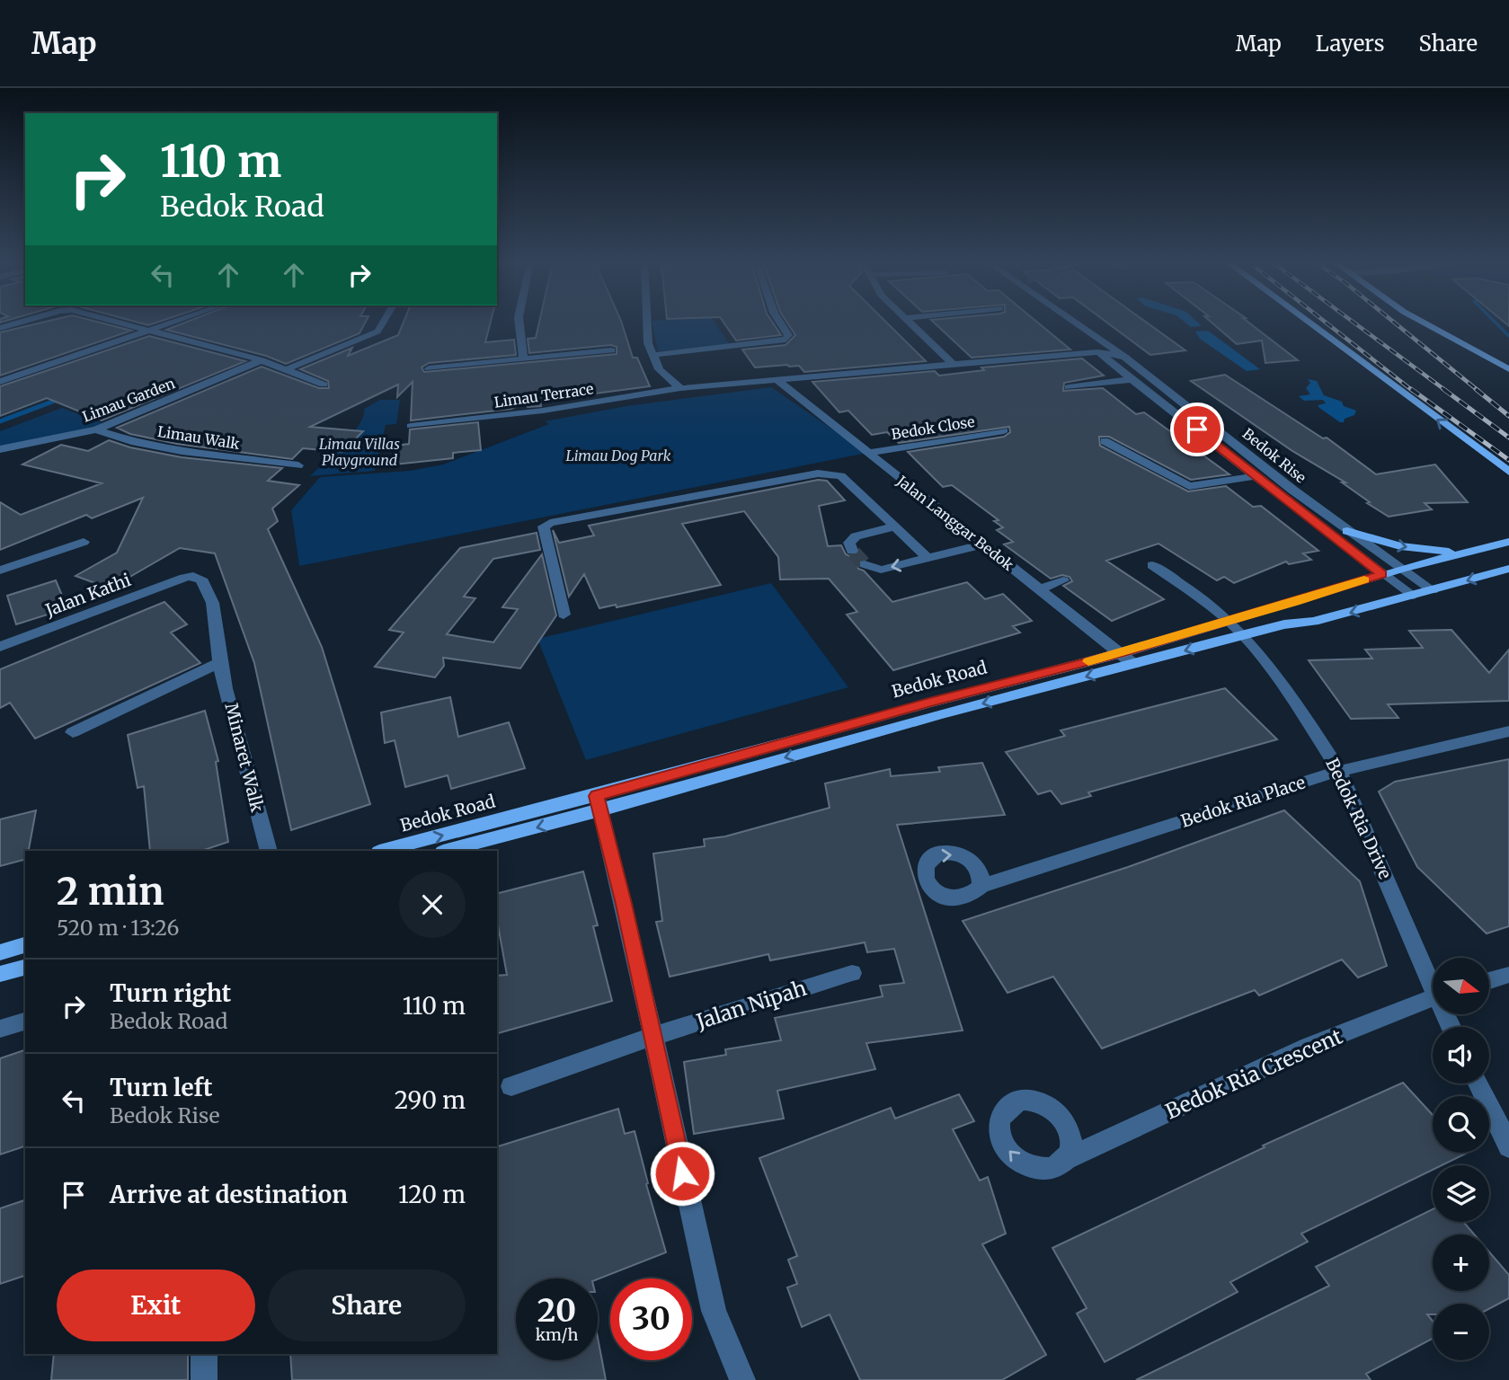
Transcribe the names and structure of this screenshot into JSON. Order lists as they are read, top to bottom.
{
  "streets": {
    "main road": ["Bedok Road"],
    "street": [
      "Limau Terrace",
      "Limau Garden",
      "Bedok Close",
      "Limau Walk",
      "Bedok Rise",
      "Jalan Langgar Bedok",
      "Jalan Kathi",
      "Minaret Walk",
      "Bedok Ria Place",
      "Bedok Ria Drive",
      "Jalan Nipah",
      "Bedok Ria Crescent"
    ]
  },
  "crossings": [
    ["Limau Garden", "Limau Walk"],
    ["Bedok Close", "Jalan Langgar Bedok"],
    ["Bedok Rise", "Bedok Road"],
    ["Jalan Langgar Bedok", "Bedok Road"],
    ["Jalan Kathi", "Minaret Walk"],
    ["Bedok Road", "Bedok Ria Drive"],
    ["Bedok Ria Place", "Bedok Ria Drive"]
  ],
  "parks": ["Limau Villas Playground", "Limau Dog Park"],
  "north": "right",
  "page": {
    "header": "Map",
    "nav": ["Map", "Layers", "Share"],
    "turn": ["110 m", "Bedok Road"],
    "heading": ["2 min", "520 m · 13:26"],
    "map_buttons": ["+", "−"],
    "list": [
      {
        "name": "Turn right",
        "note": "Bedok Road",
        "value": "110 m"
      },
      {
        "name": "Turn left",
        "note": "Bedok Rise",
        "value": "290 m"
      },
      {
        "name": "Arrive at destination",
        "value": "120 m"
      }
    ],
    "buttons": ["Exit", "Share"],
    "speed": "20 km/h",
    "limit": "30"
  }
}
